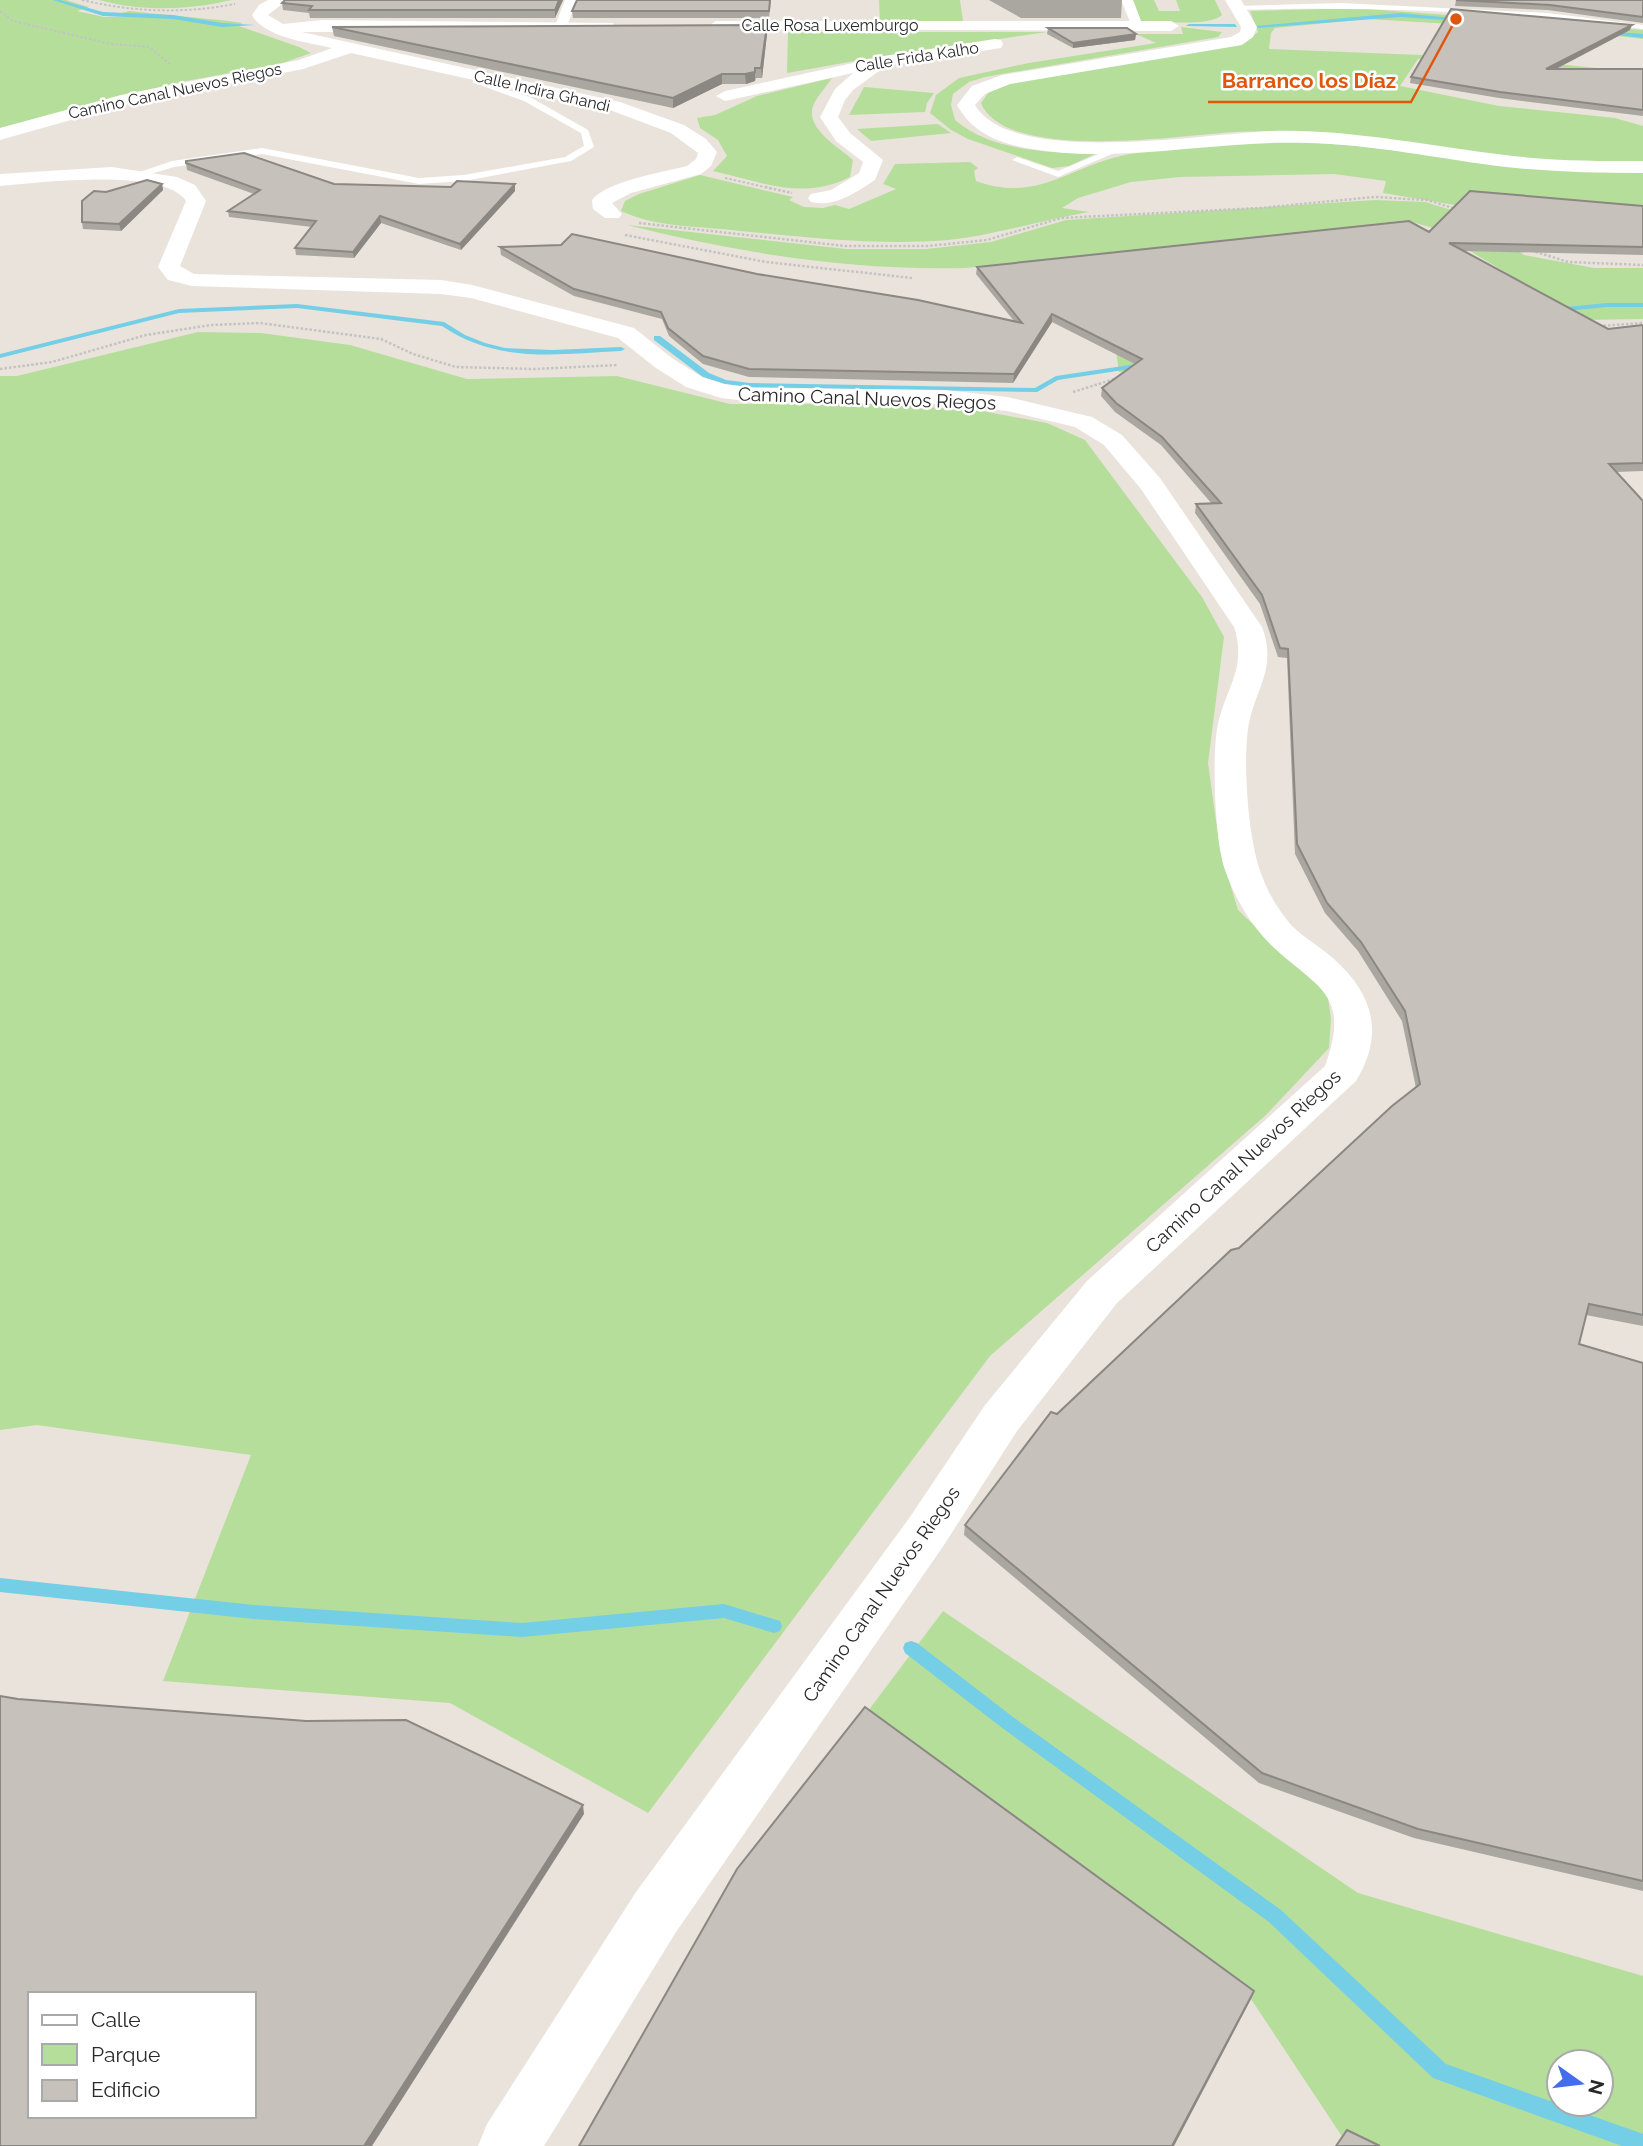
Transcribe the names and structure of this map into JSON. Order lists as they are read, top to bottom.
{
  "streets": {
    "street": [
      "Calle Rosa Luxemburgo",
      "Calle Frida Kalho",
      "Camino Canal Nuevos Riegos",
      "Calle Indira Ghandi"
    ]
  },
  "crossings": [
    ["Calle Rosa Luxemburgo", "Calle Frida Kalho"],
    ["Camino Canal Nuevos Riegos", "Calle Indira Ghandi"]
  ],
  "places": ["Barranco los Díaz"],
  "legend": ["Calle", "Parque", "Edificio"],
  "north": "right"
}
